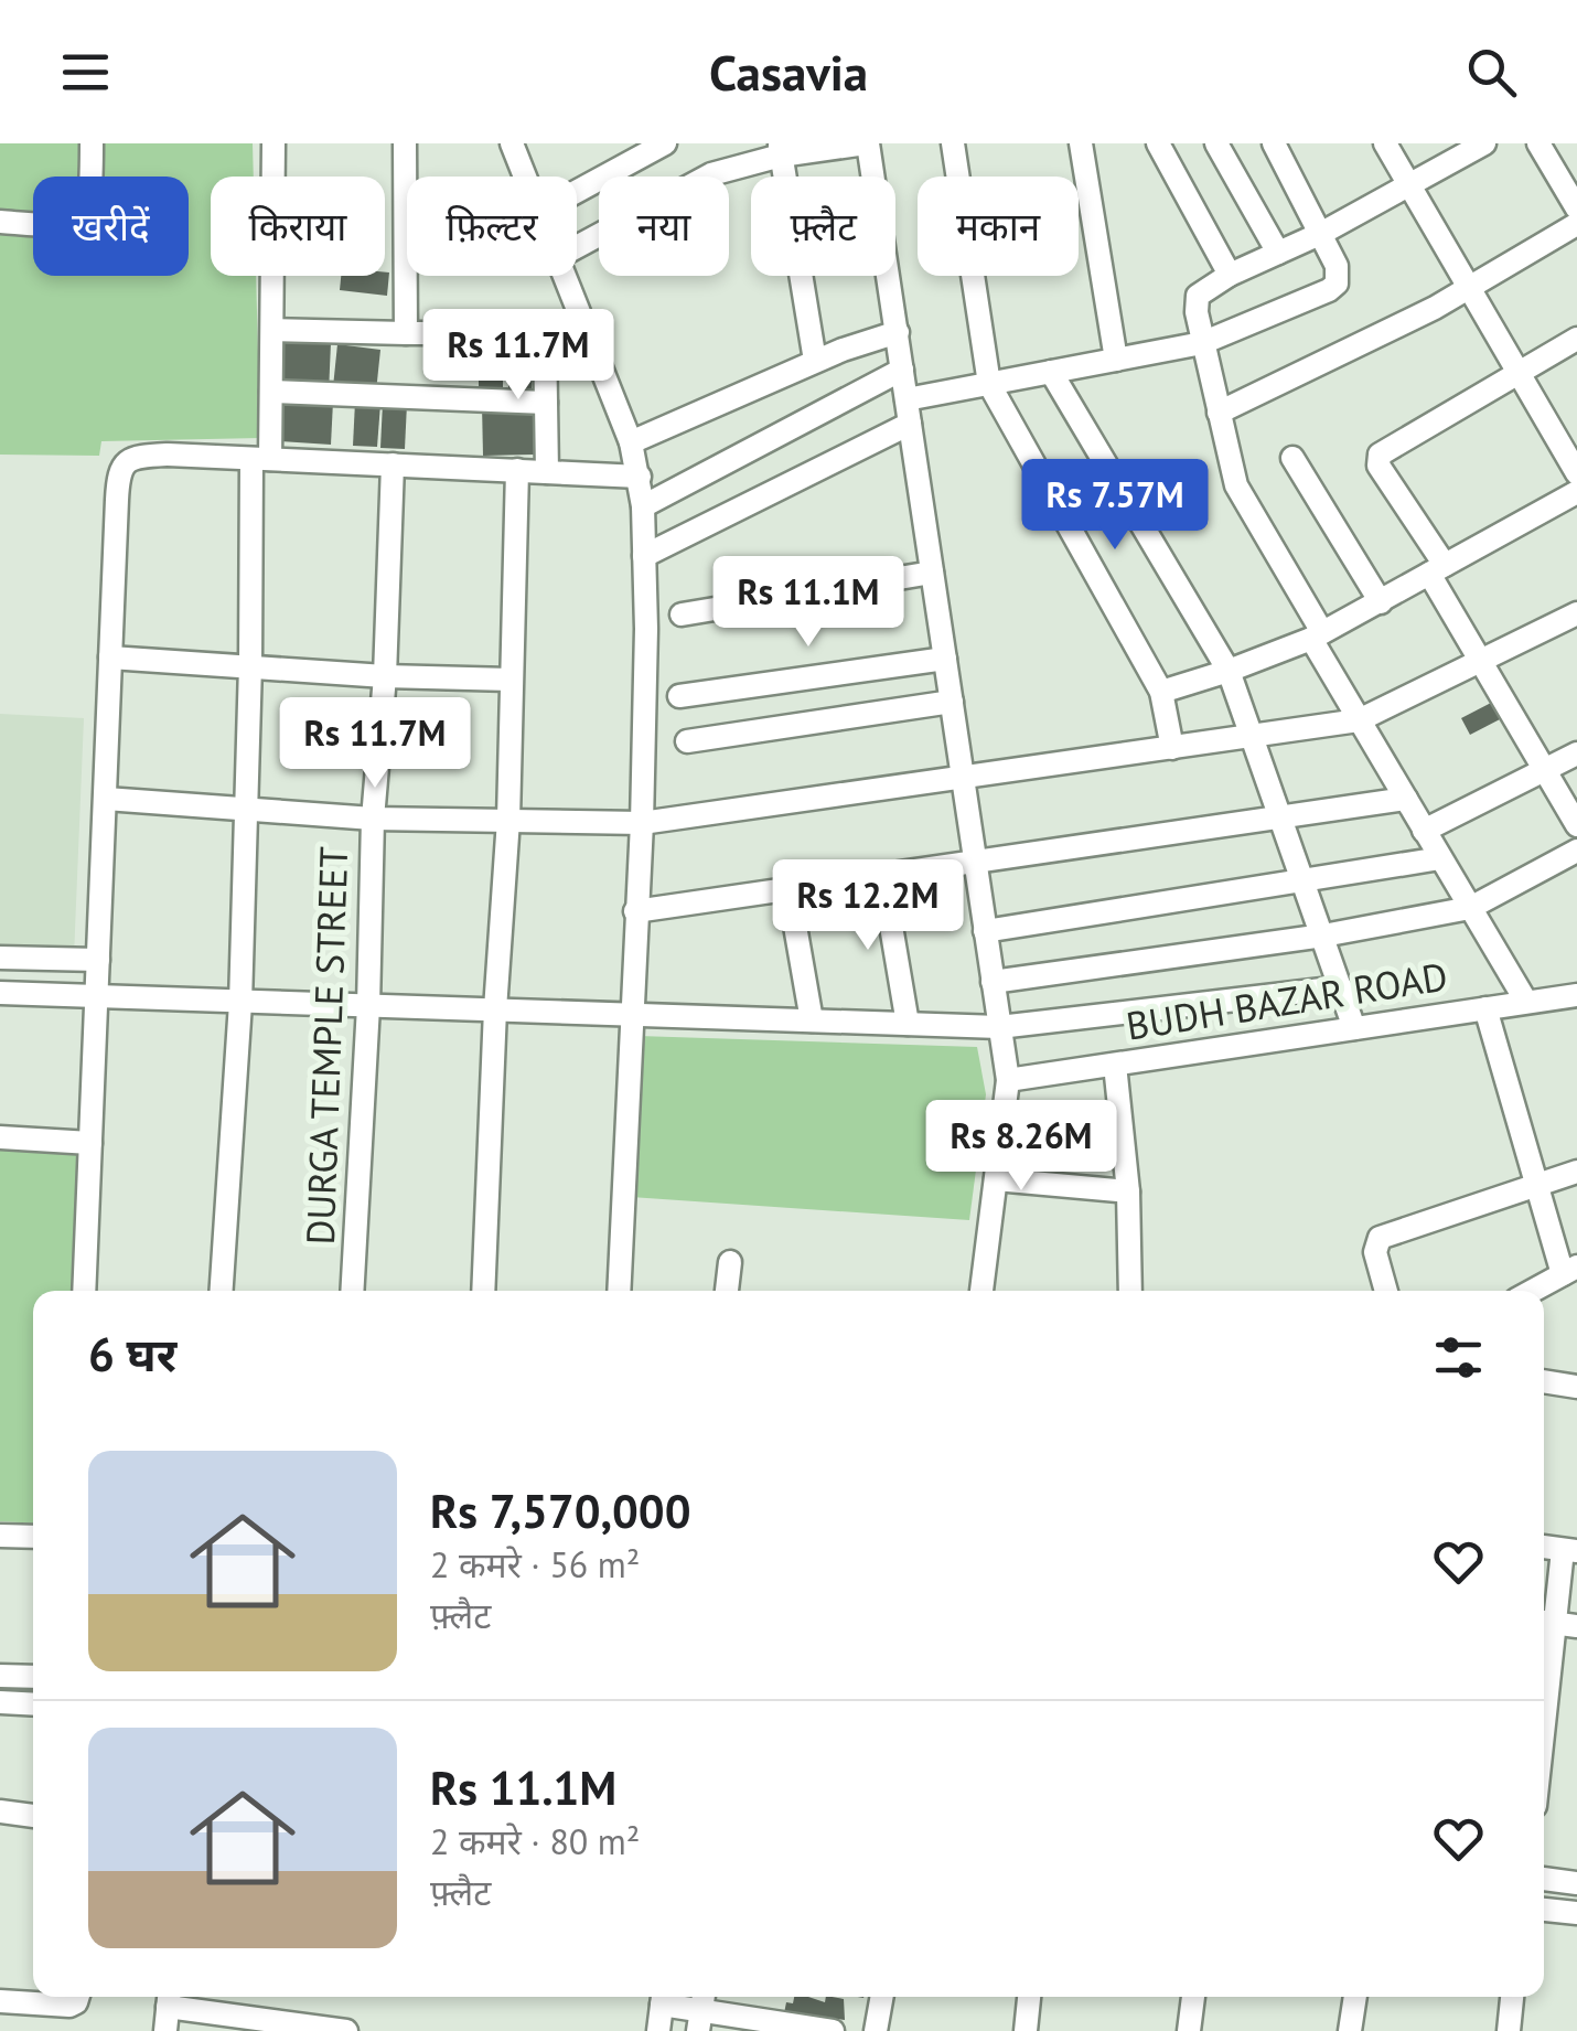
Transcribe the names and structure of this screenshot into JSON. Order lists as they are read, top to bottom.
{
  "streets": {
    "street": ["BUDH BAZAR ROAD", "DURGA TEMPLE STREET"]
  },
  "page": {
    "header": "Casavia",
    "chip": [
      "खरीदें",
      "किराया",
      "फ़िल्टर",
      "नया",
      "फ़्लैट",
      "मकान"
    ],
    "price": [
      "Rs 11.7M",
      "Rs 7.57M",
      "Rs 11.1M",
      "Rs 11.7M",
      "Rs 12.2M",
      "Rs 8.26M"
    ],
    "heading": "6 घर",
    "list": [
      {
        "name": "Rs 7,570,000",
        "note": "2 कमरे · 56 m² · फ़्लैट"
      },
      {
        "name": "Rs 11.1M",
        "note": "2 कमरे · 80 m² · फ़्लैट"
      }
    ]
  }
}
